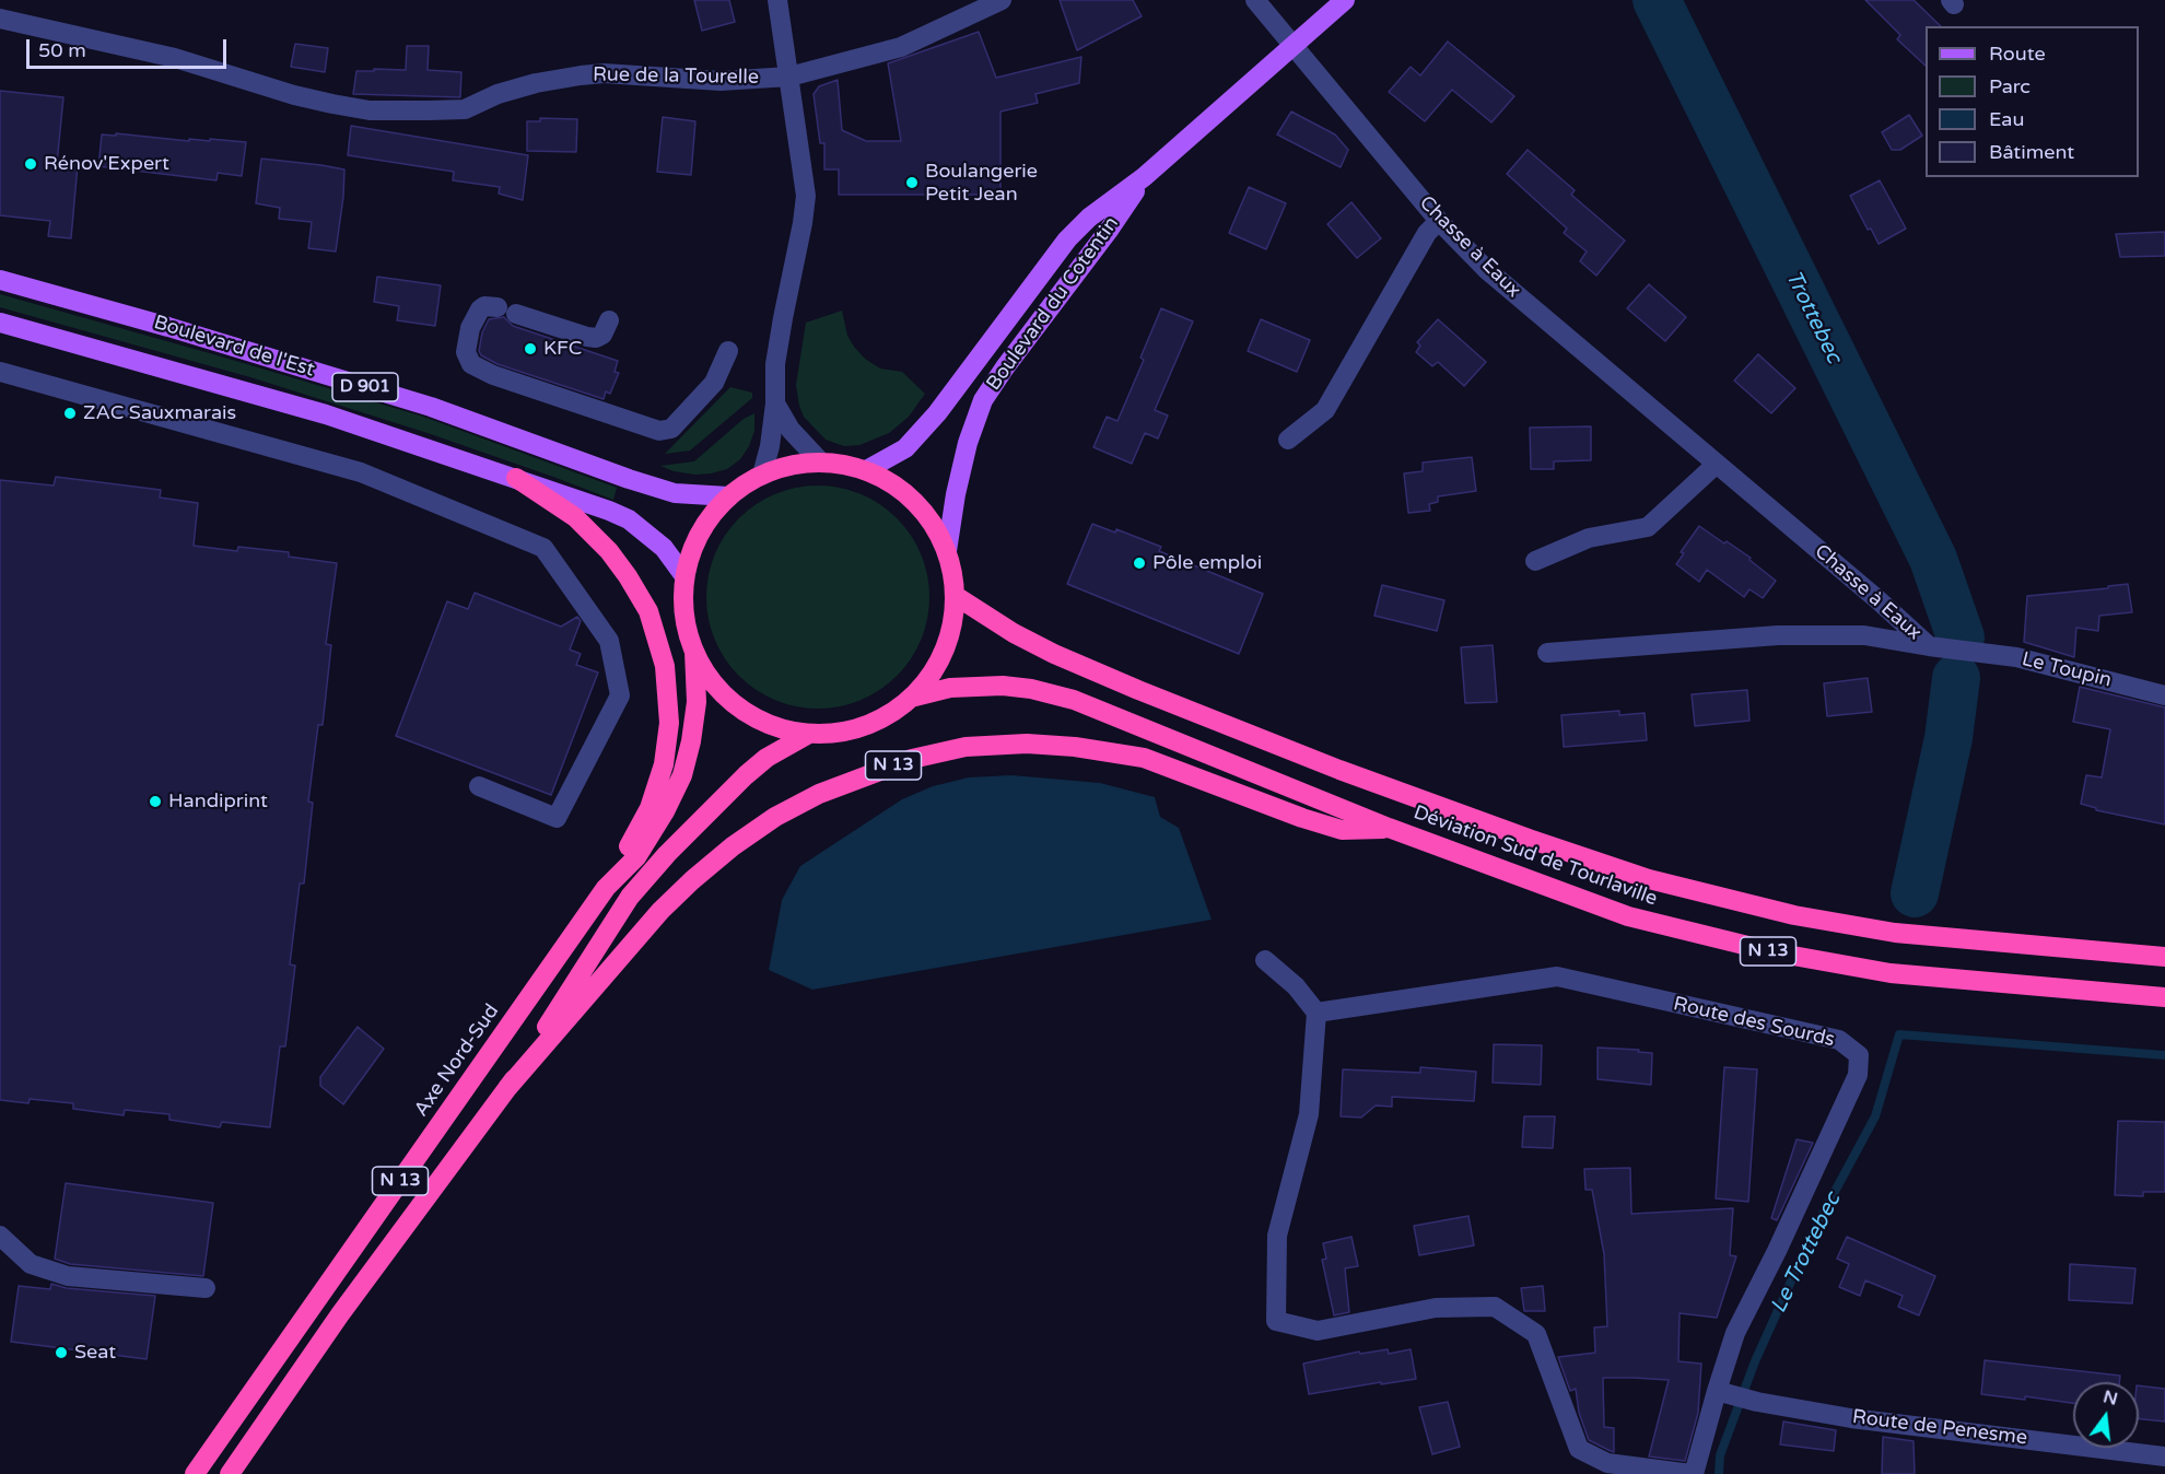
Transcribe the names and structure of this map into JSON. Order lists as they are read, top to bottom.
{
  "streets": {
    "highway": ["N 13", "Déviation Sud de Tourlaville", "Axe Nord-Sud"],
    "main road": ["Boulevard du Cotentin", "Boulevard de l'Est", "D 901"],
    "street": [
      "Rue de la Tourelle",
      "Chasse à Eaux",
      "Le Toupin",
      "Route des Sourds",
      "Route de Penesme"
    ]
  },
  "crossings": [
    ["Chasse à Eaux", "Boulevard du Cotentin"],
    ["Chasse à Eaux", "Le Toupin"],
    ["N 13", "Déviation Sud de Tourlaville"],
    ["Route des Sourds", "Route de Penesme"]
  ],
  "water": ["Trottebec", "Le Trottebec"],
  "places": [
    "Rénov'Expert",
    "Boulangerie Petit Jean",
    "KFC",
    "ZAC Sauxmarais",
    "Pôle emploi",
    "Handiprint",
    "Seat"
  ],
  "legend": [
    "Route",
    "Parc",
    "Eau",
    "Bâtiment"
  ],
  "scale_bar": "50 m",
  "north": "top"
}
